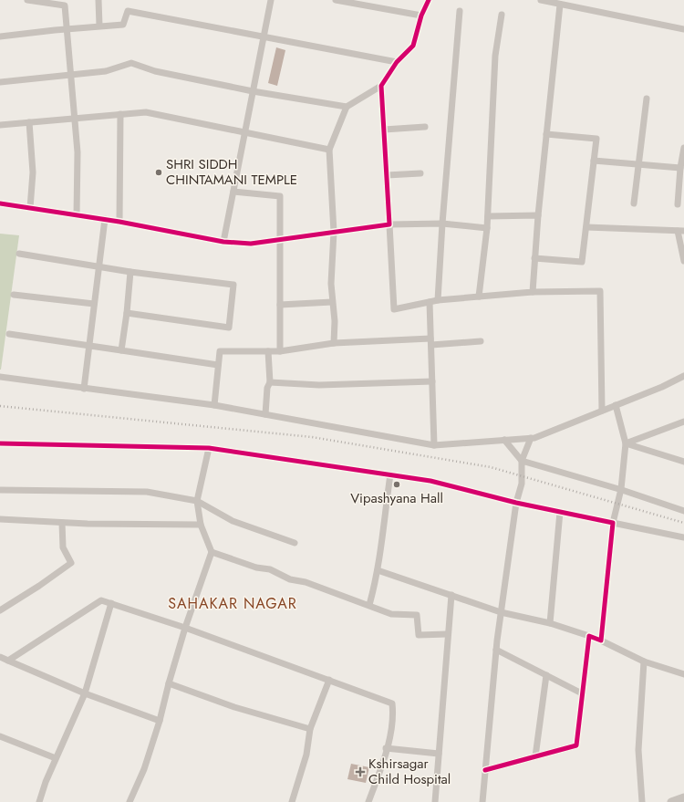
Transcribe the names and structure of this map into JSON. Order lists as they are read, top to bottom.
{
  "districts": ["SAHAKAR NAGAR"],
  "places": {
    "other": ["SHRI SIDDH CHINTAMANI TEMPLE", "Vipashyana Hall"],
    "health": ["Kshirsagar Child Hospital"]
  }
}
